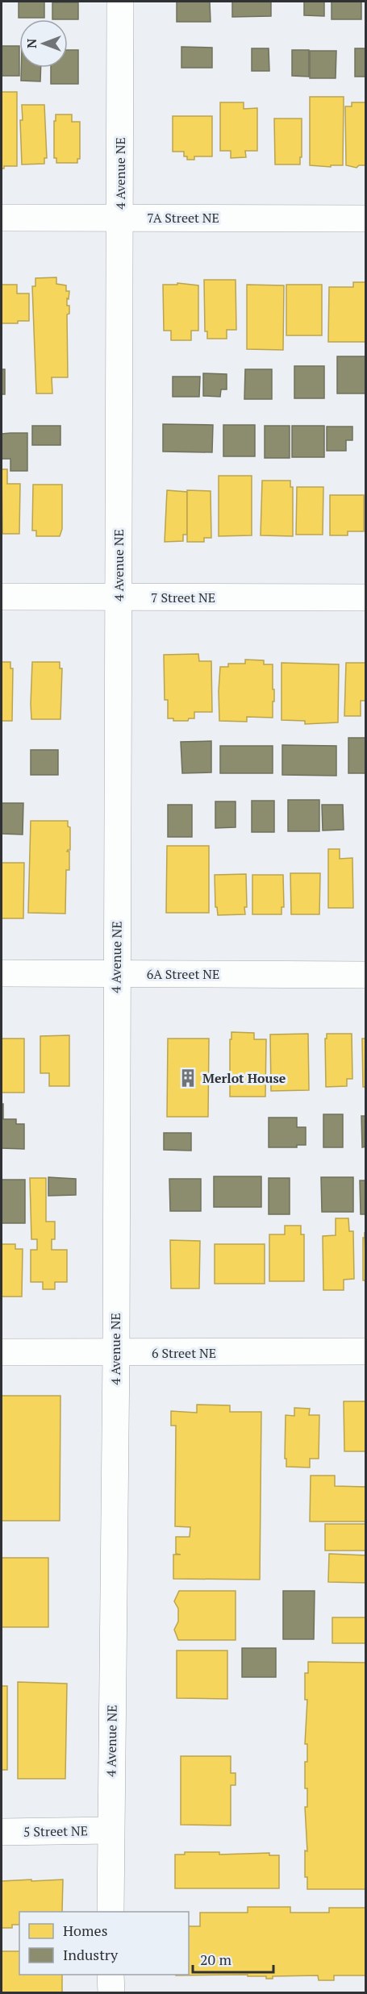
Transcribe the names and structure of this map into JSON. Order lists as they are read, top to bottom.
{
  "streets": {
    "street": [
      "4 Avenue NE",
      "7A Street NE",
      "7 Street NE",
      "6A Street NE",
      "6 Street NE",
      "5 Street NE"
    ]
  },
  "crossings": [
    ["4 Avenue NE", "7A Street NE"],
    ["4 Avenue NE", "7 Street NE"],
    ["4 Avenue NE", "6A Street NE"],
    ["4 Avenue NE", "6 Street NE"],
    ["4 Avenue NE", "5 Street NE"]
  ],
  "places": {
    "building": ["Merlot House"]
  },
  "legend": ["Homes", "Industry"],
  "scale_bar": "20 m",
  "north": "left"
}
